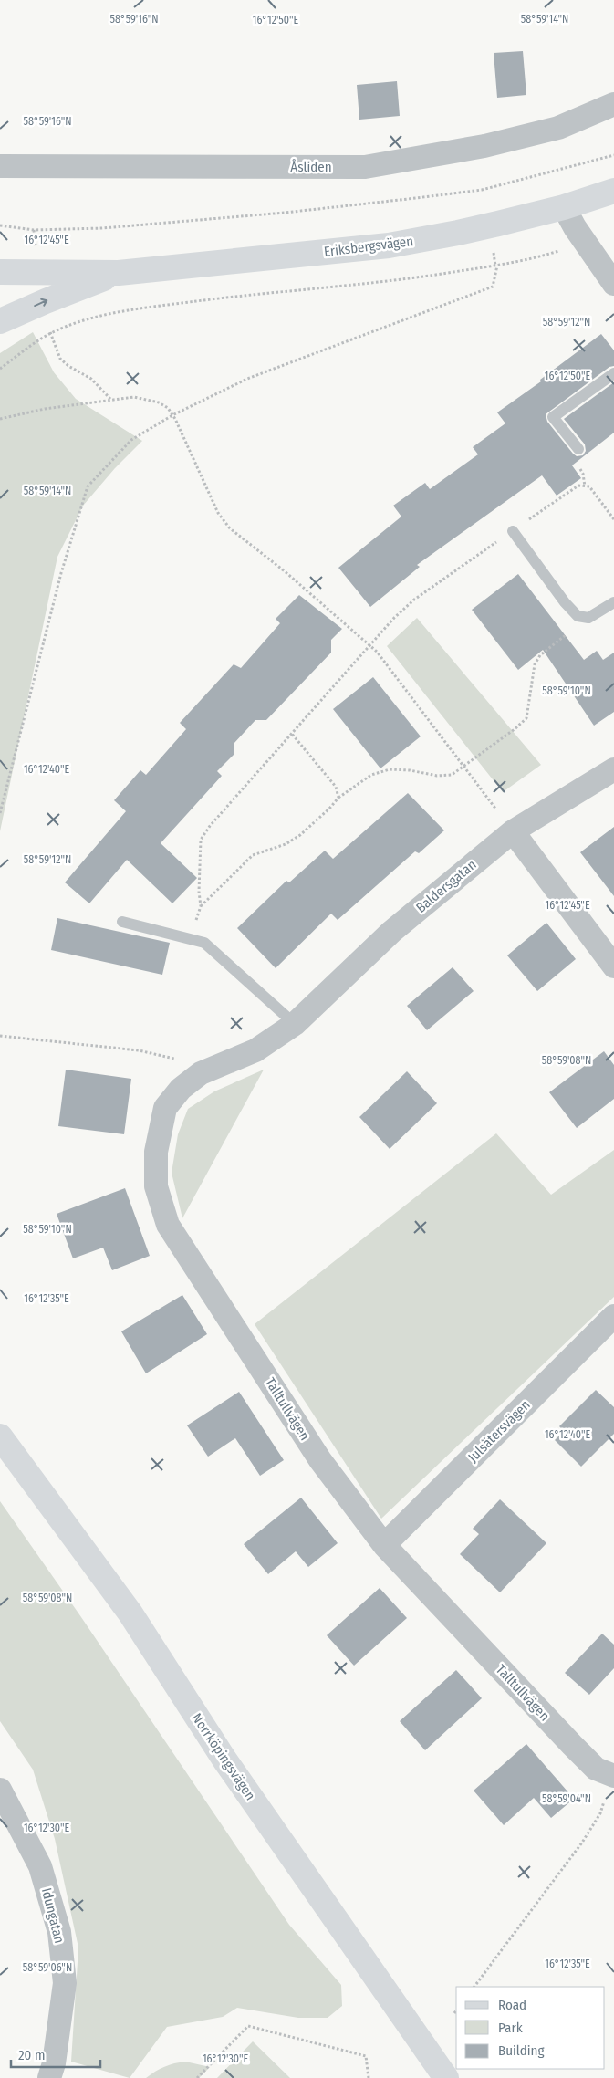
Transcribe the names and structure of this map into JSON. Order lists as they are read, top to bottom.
{
  "streets": {
    "main road": ["Eriksbergsvägen", "Norrköpingsvägen"],
    "street": [
      "Åsliden",
      "Baldersgatan",
      "Talltullvägen",
      "Julsätersvägen",
      "Idungatan"
    ]
  },
  "crossings": [
    ["Baldersgatan", "Talltullvägen"],
    ["Talltullvägen", "Julsätersvägen"]
  ],
  "legend": ["Road", "Park", "Building"],
  "scale_bar": "20 m",
  "coordinates": [
    "58°59'14\"N",
    "58°59'16\"N",
    "16°12'50\"E",
    "16°12'45\"E",
    "58°59'12\"N",
    "58°59'10\"N",
    "16°12'40\"E",
    "58°59'08\"N",
    "16°12'35\"E",
    "58°59'04\"N",
    "16°12'30\"E",
    "58°59'06\"N"
  ]
}
